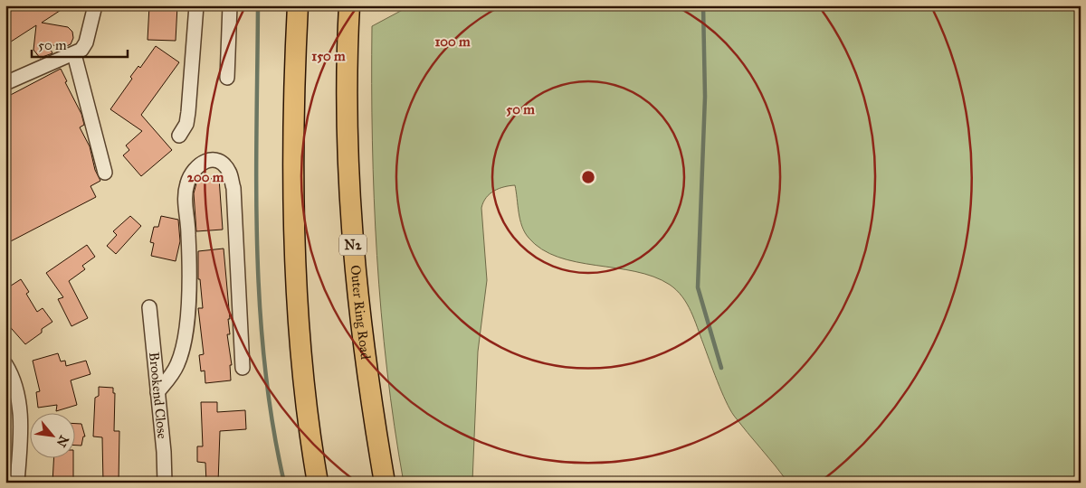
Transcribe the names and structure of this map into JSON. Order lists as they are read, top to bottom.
{
  "streets": {
    "highway": ["N2", "Outer Ring Road"],
    "street": ["Brookend Close"]
  },
  "scale_bar": "50 m",
  "north": "bottom right",
  "rings": [
    "100 m",
    "150 m",
    "50 m",
    "200 m"
  ]
}
